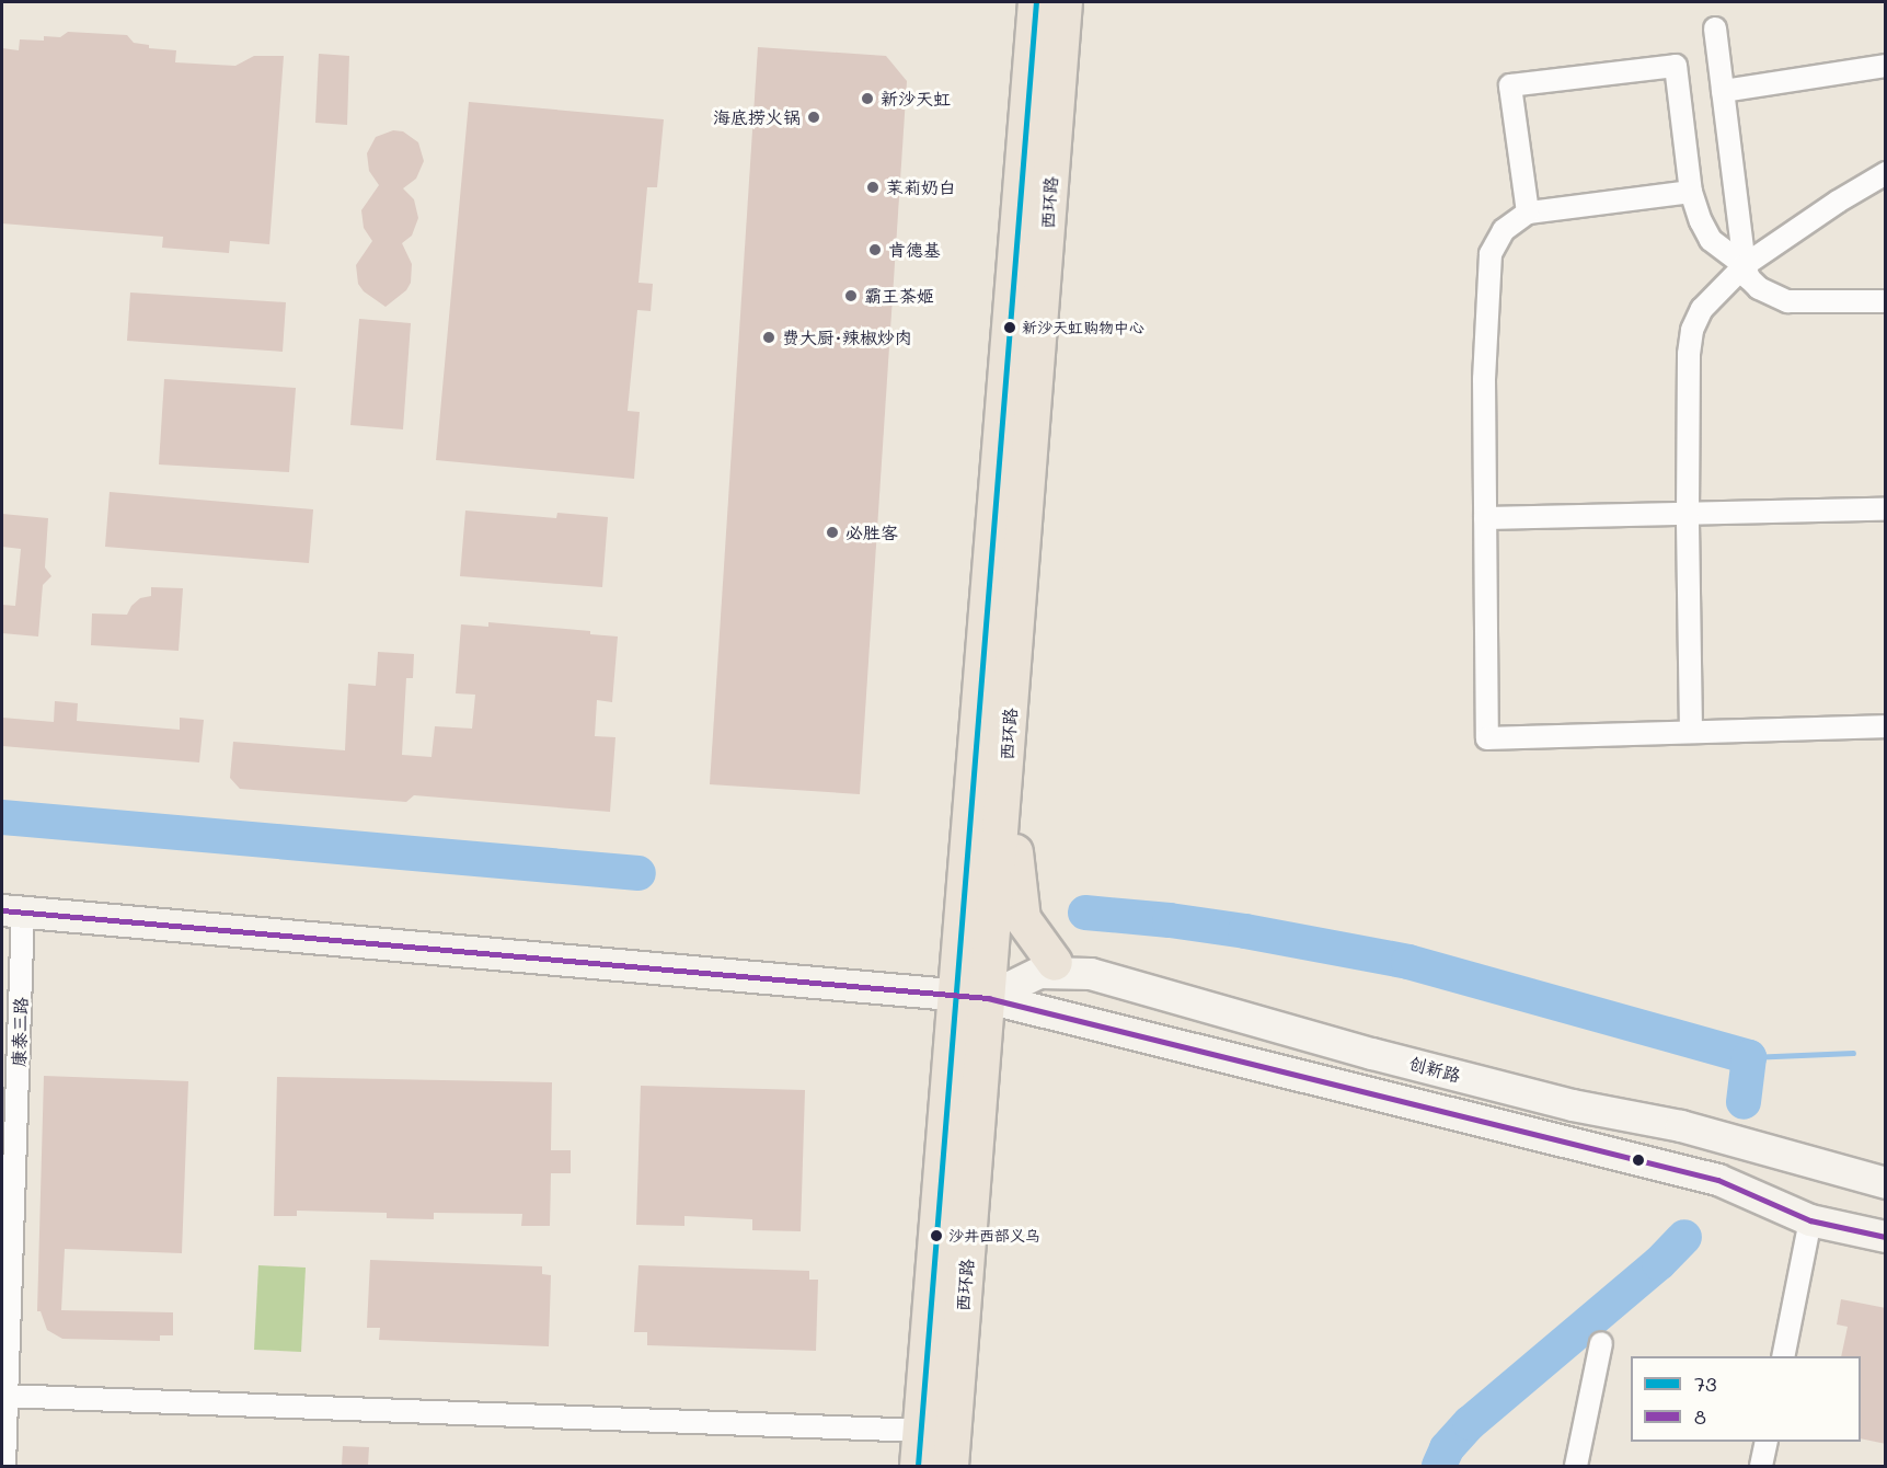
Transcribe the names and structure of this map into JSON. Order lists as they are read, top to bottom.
{
  "streets": {
    "main road": ["西环路"],
    "street": ["康泰三路", "创新路"]
  },
  "crossings": [
    ["西环路", "创新路"]
  ],
  "places": [
    "新沙天虹",
    "海底捞火锅",
    "茉莉奶白",
    "肯德基",
    "霸王茶姬",
    "新沙天虹购物中心",
    "费大厨·辣椒炒肉",
    "必胜客",
    "沙井西部义乌"
  ],
  "lines": ["transit line 73", "transit line 8"],
  "legend": ["73", "8"]
}
